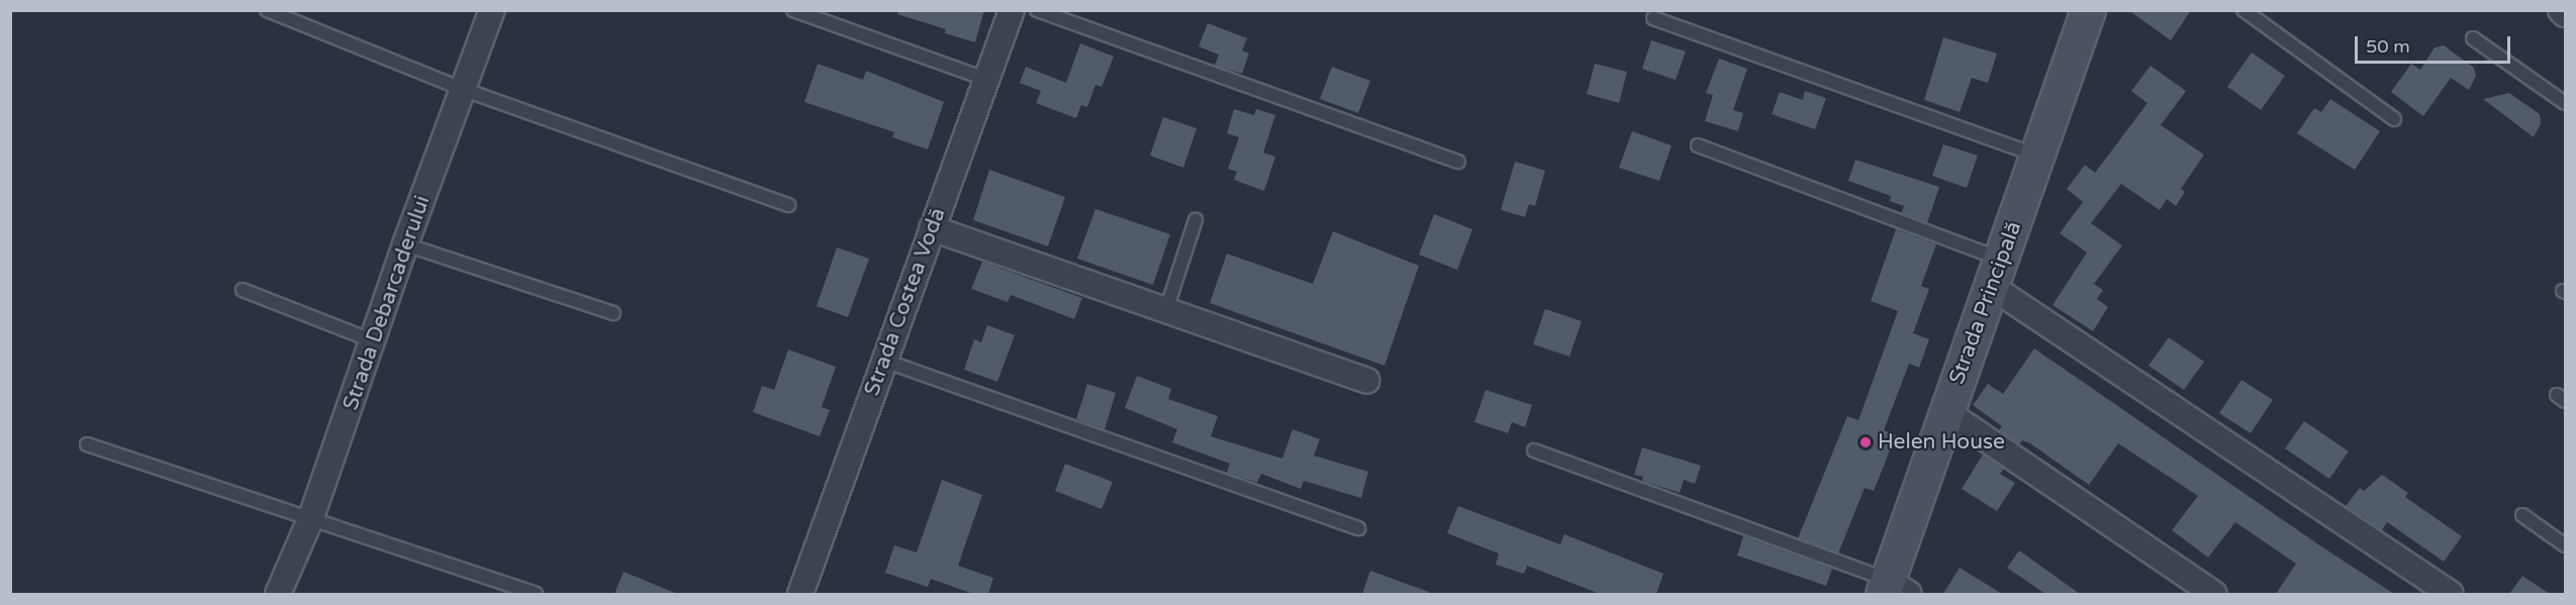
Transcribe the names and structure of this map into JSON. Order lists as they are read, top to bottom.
{
  "streets": {
    "street": ["Strada Costea Vodă", "Strada Debarcaderului", "Strada Principală"]
  },
  "places": ["Helen House"],
  "scale_bar": "50 m"
}
